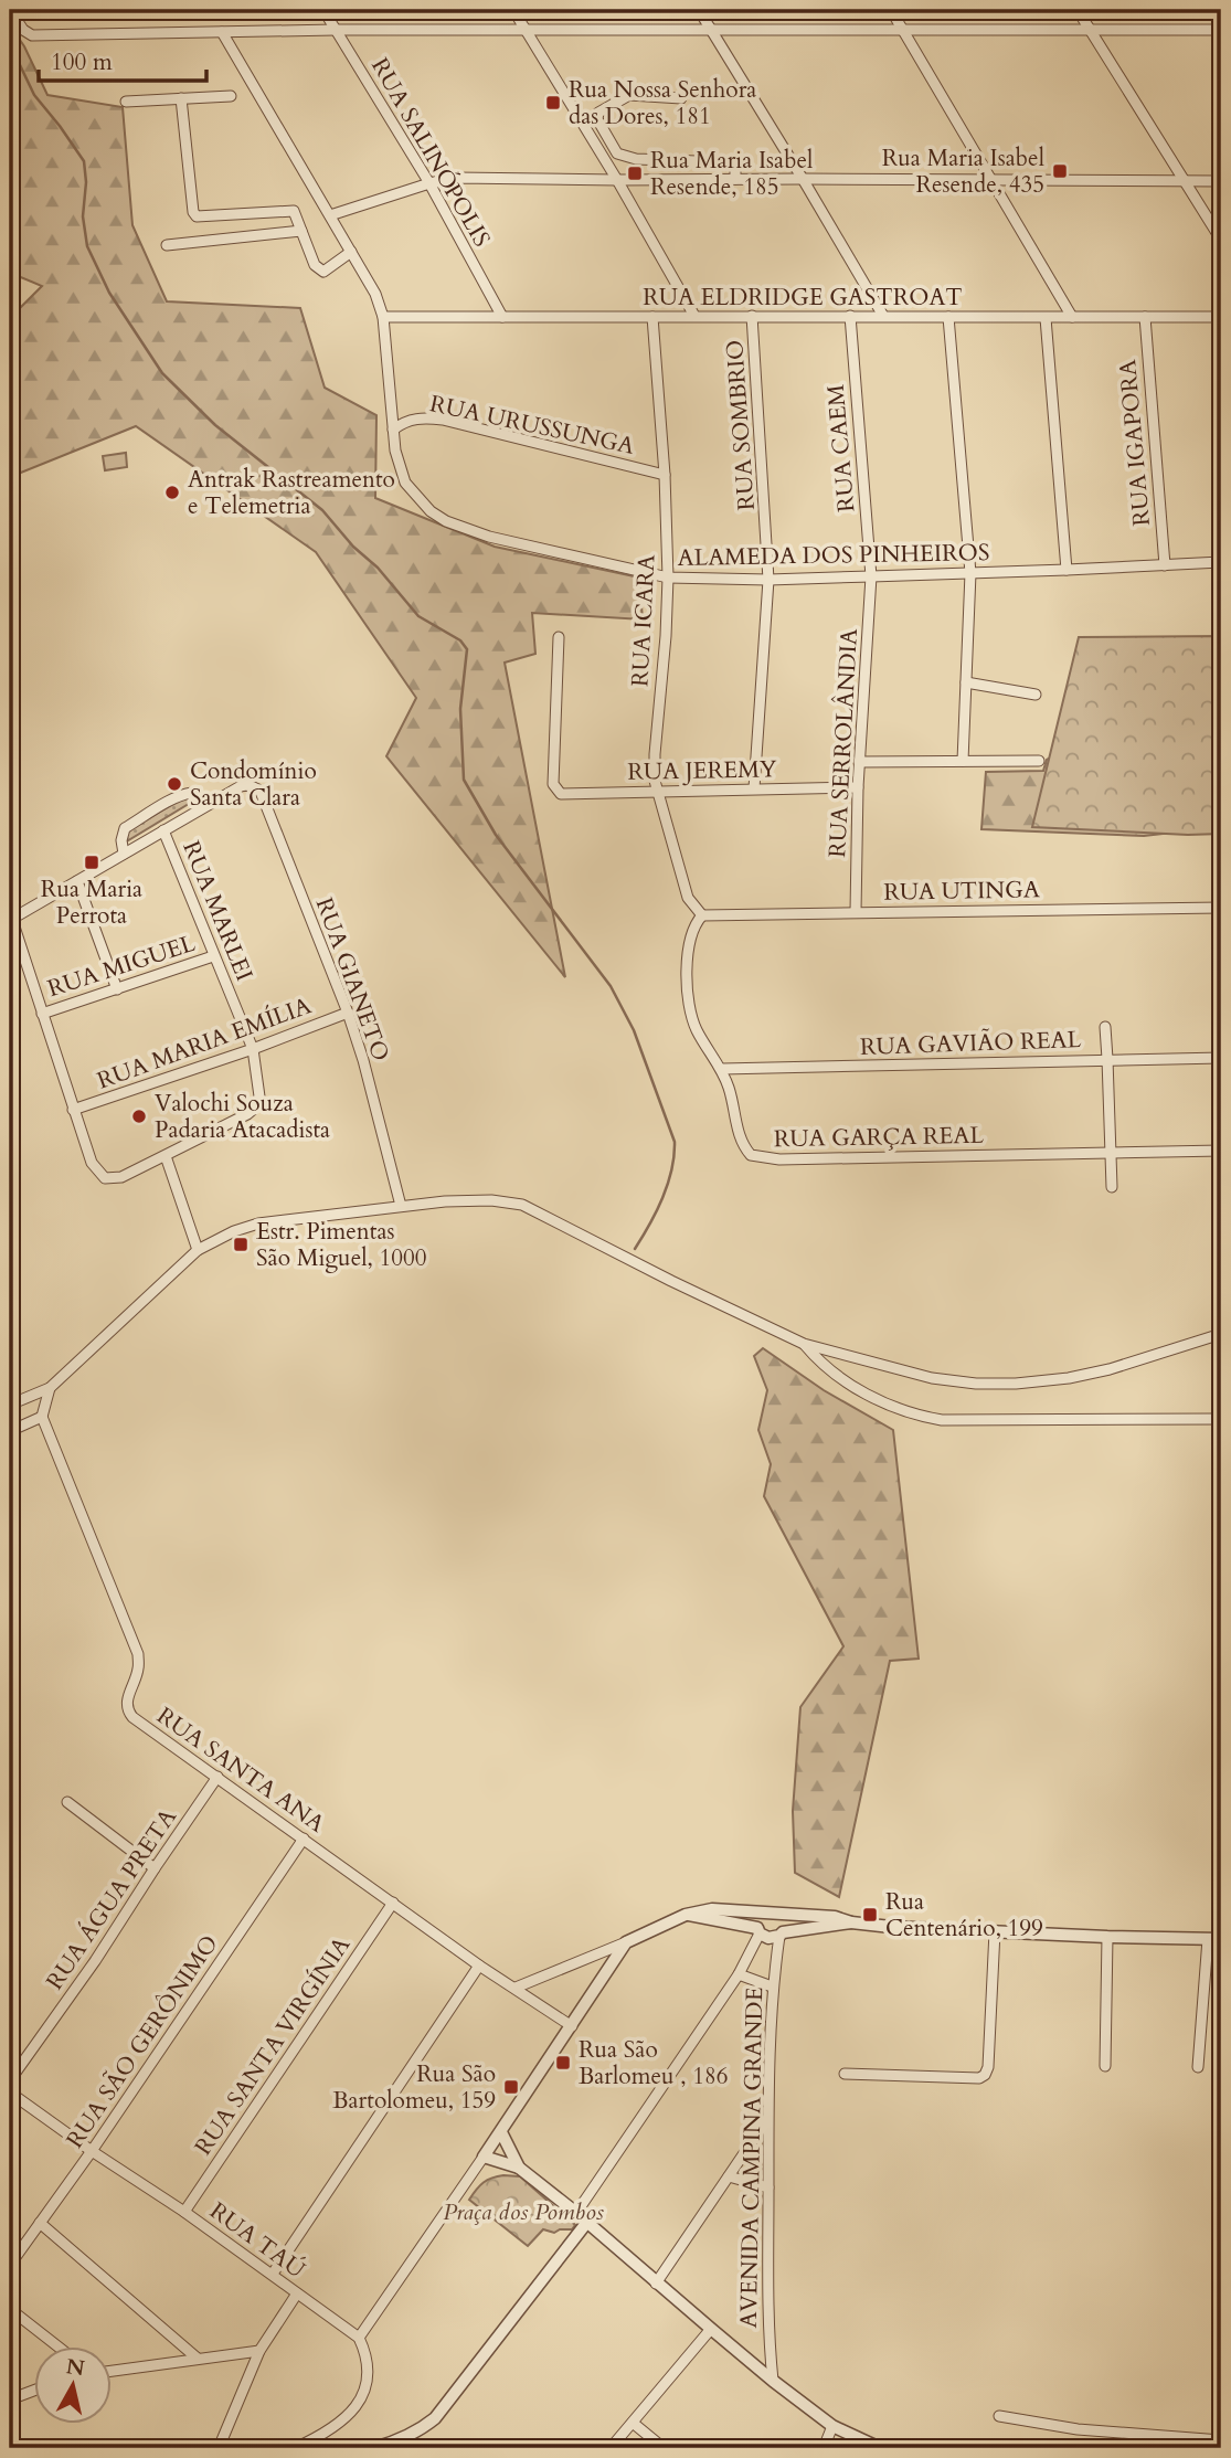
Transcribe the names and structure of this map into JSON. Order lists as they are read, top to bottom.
{
  "streets": {
    "street": [
      "RUA SALINÓPOLIS",
      "RUA ELDRIDGE GASTROAT",
      "RUA URUSSUNGA",
      "RUA SOMBRIO",
      "RUA IGAPORA",
      "RUA CAEM",
      "ALAMEDA DOS PINHEIROS",
      "RUA ICARA",
      "RUA SERROLÂNDIA",
      "RUA JEREMY",
      "RUA UTINGA",
      "RUA MARLEI",
      "RUA MIGUEL",
      "RUA GIANETO",
      "RUA MARIA EMÍLIA",
      "RUA GAVIÃO REAL",
      "RUA GARÇA REAL",
      "RUA SANTA ANA",
      "RUA ÁGUA PRETA",
      "RUA SÃO GERÔNIMO",
      "RUA SANTA VIRGÍNIA",
      "AVENIDA CAMPINA GRANDE",
      "RUA TAÚ"
    ]
  },
  "crossings": [
    ["RUA SALINÓPOLIS", "RUA ELDRIDGE GASTROAT"],
    ["RUA ELDRIDGE GASTROAT", "RUA SOMBRIO"],
    ["RUA ELDRIDGE GASTROAT", "RUA IGAPORA"],
    ["RUA ELDRIDGE GASTROAT", "RUA CAEM"],
    ["RUA ELDRIDGE GASTROAT", "ALAMEDA DOS PINHEIROS"],
    ["RUA ELDRIDGE GASTROAT", "RUA ICARA"],
    ["RUA URUSSUNGA", "ALAMEDA DOS PINHEIROS"],
    ["RUA URUSSUNGA", "RUA ICARA"],
    ["RUA SOMBRIO", "ALAMEDA DOS PINHEIROS"],
    ["RUA SOMBRIO", "RUA JEREMY"],
    ["RUA IGAPORA", "ALAMEDA DOS PINHEIROS"],
    ["RUA CAEM", "ALAMEDA DOS PINHEIROS"],
    ["RUA CAEM", "RUA SERROLÂNDIA"],
    ["ALAMEDA DOS PINHEIROS", "RUA ICARA"],
    ["ALAMEDA DOS PINHEIROS", "RUA SERROLÂNDIA"],
    ["RUA ICARA", "RUA JEREMY"],
    ["RUA ICARA", "RUA UTINGA"],
    ["RUA ICARA", "RUA GARÇA REAL"],
    ["RUA SERROLÂNDIA", "RUA JEREMY"],
    ["RUA SERROLÂNDIA", "RUA UTINGA"],
    ["RUA UTINGA", "RUA GARÇA REAL"],
    ["RUA MARLEI", "RUA MIGUEL"],
    ["RUA MARLEI", "RUA MARIA EMÍLIA"],
    ["RUA GIANETO", "RUA MARIA EMÍLIA"],
    ["RUA GAVIÃO REAL", "RUA GARÇA REAL"],
    ["RUA SANTA ANA", "RUA ÁGUA PRETA"],
    ["RUA SANTA ANA", "RUA SÃO GERÔNIMO"],
    ["RUA SANTA ANA", "RUA SANTA VIRGÍNIA"],
    ["RUA SÃO GERÔNIMO", "RUA TAÚ"],
    ["RUA SANTA VIRGÍNIA", "RUA TAÚ"]
  ],
  "parks": ["Praça dos Pombos"],
  "places": {
    "transit": [
      "Rua Nossa Senhora das Dores, 181",
      "Rua Maria Isabel Resende, 435",
      "Rua Maria Isabel Resende, 185",
      "Rua Maria Perrota",
      "Estr. Pimentas São Miguel, 1000",
      "Rua Centenário, 199",
      "Rua São Barlomeu , 186",
      "Rua São Bartolomeu, 159"
    ],
    "other": ["Antrak Rastreamento e Telemetria", "Condomínio Santa Clara", "Valochi Souza Padaria Atacadista"]
  },
  "scale_bar": "100 m",
  "north": "top"
}
